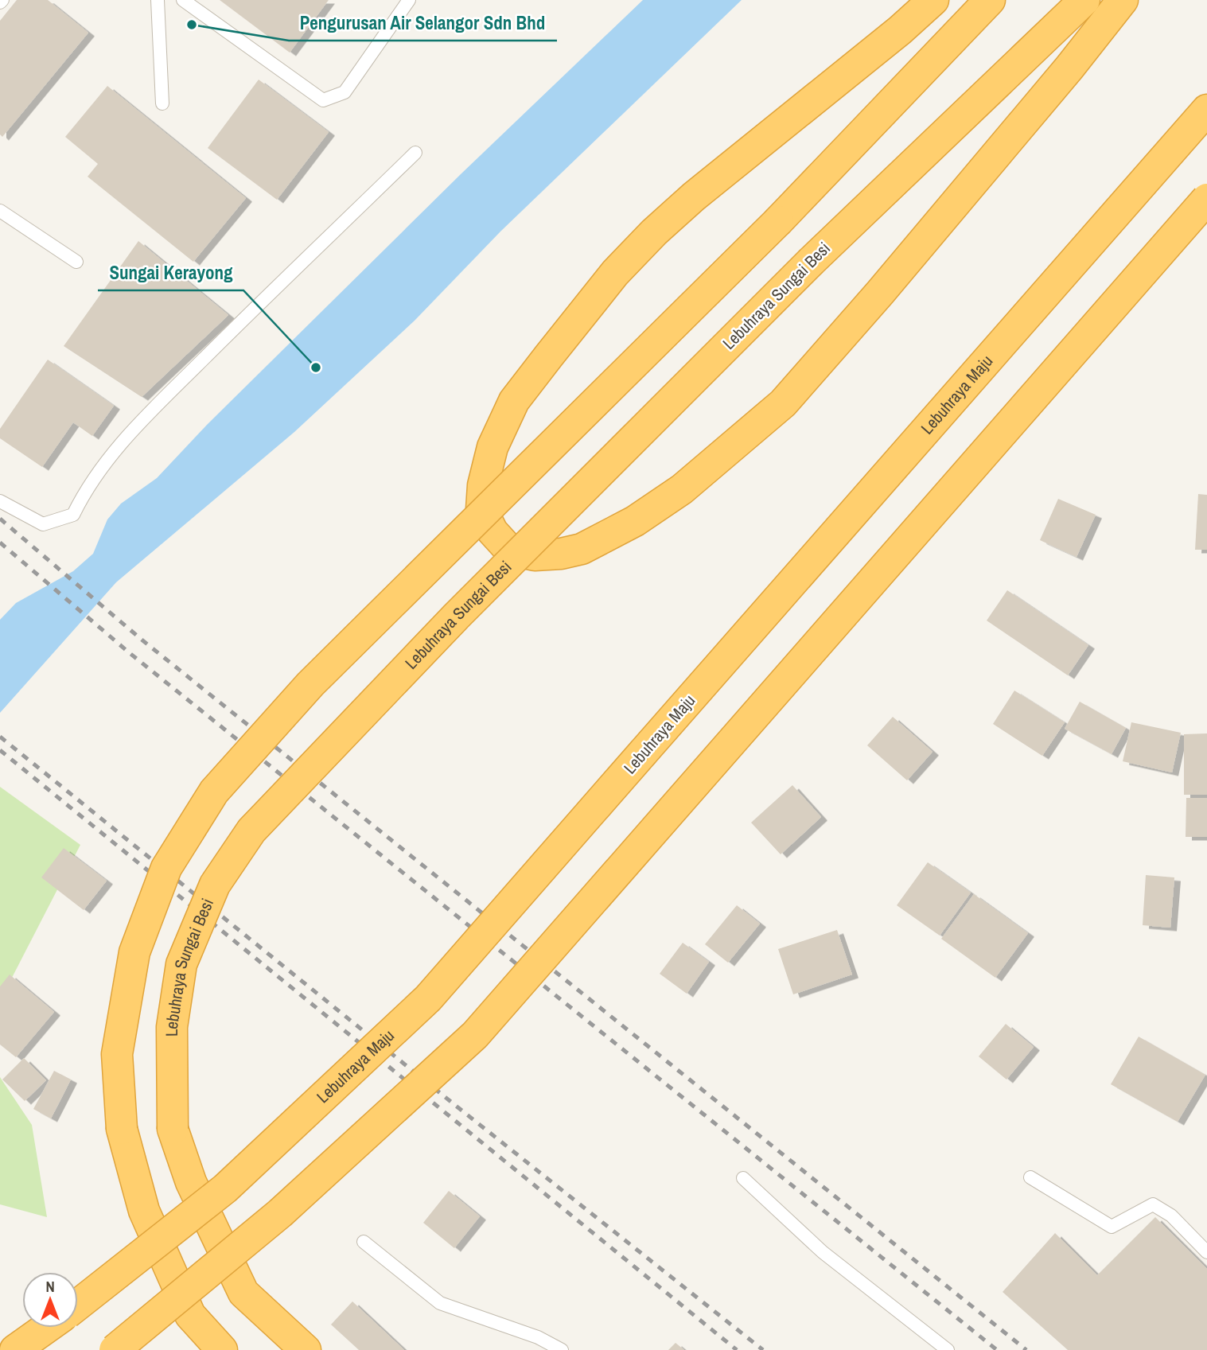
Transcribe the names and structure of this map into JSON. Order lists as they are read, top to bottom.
{
  "streets": {
    "highway": ["Lebuhraya Sungai Besi", "Lebuhraya Maju"]
  },
  "places": ["Pengurusan Air Selangor Sdn Bhd", "Sungai Kerayong"],
  "north": "top"
}
